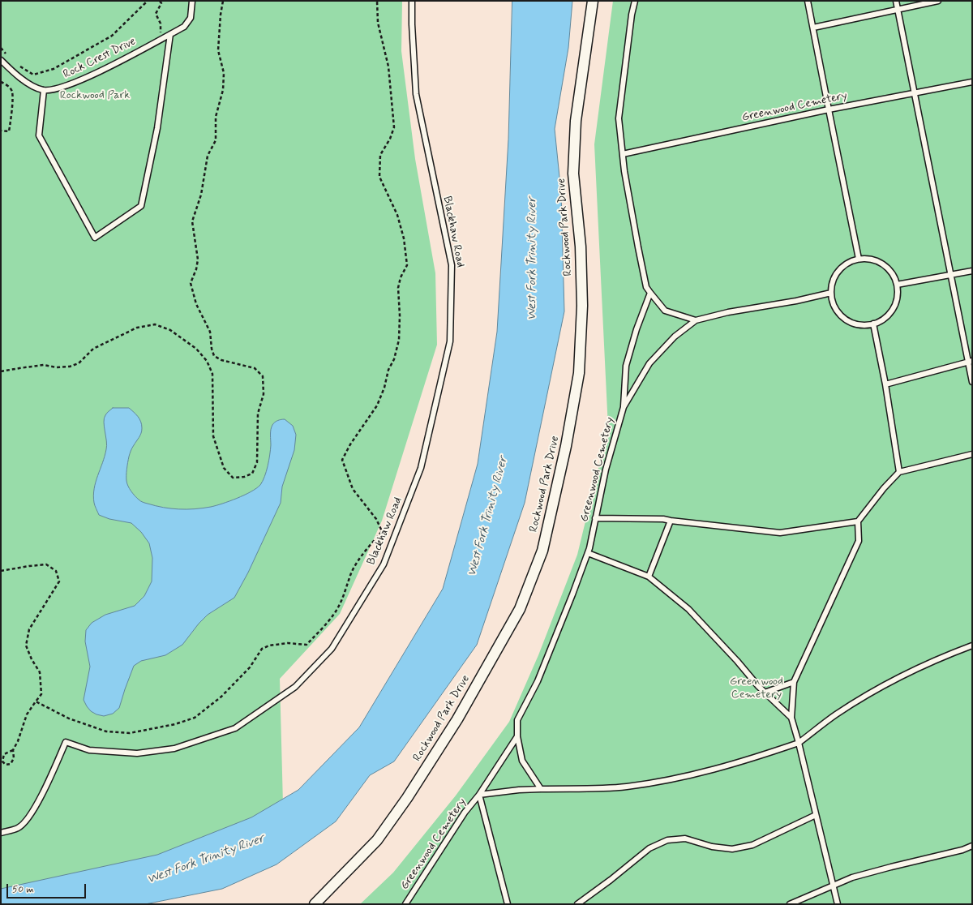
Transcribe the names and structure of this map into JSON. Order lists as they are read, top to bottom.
{
  "streets": {
    "street": ["Rockwood Park Drive"],
    "lane": ["Rock Crest Drive", "Greenwood Cemetery", "Blackhaw Road"]
  },
  "water": ["West Fork Trinity River"],
  "parks": ["Rockwood Park", "Greenwood Cemetery"],
  "scale_bar": "50 m"
}
